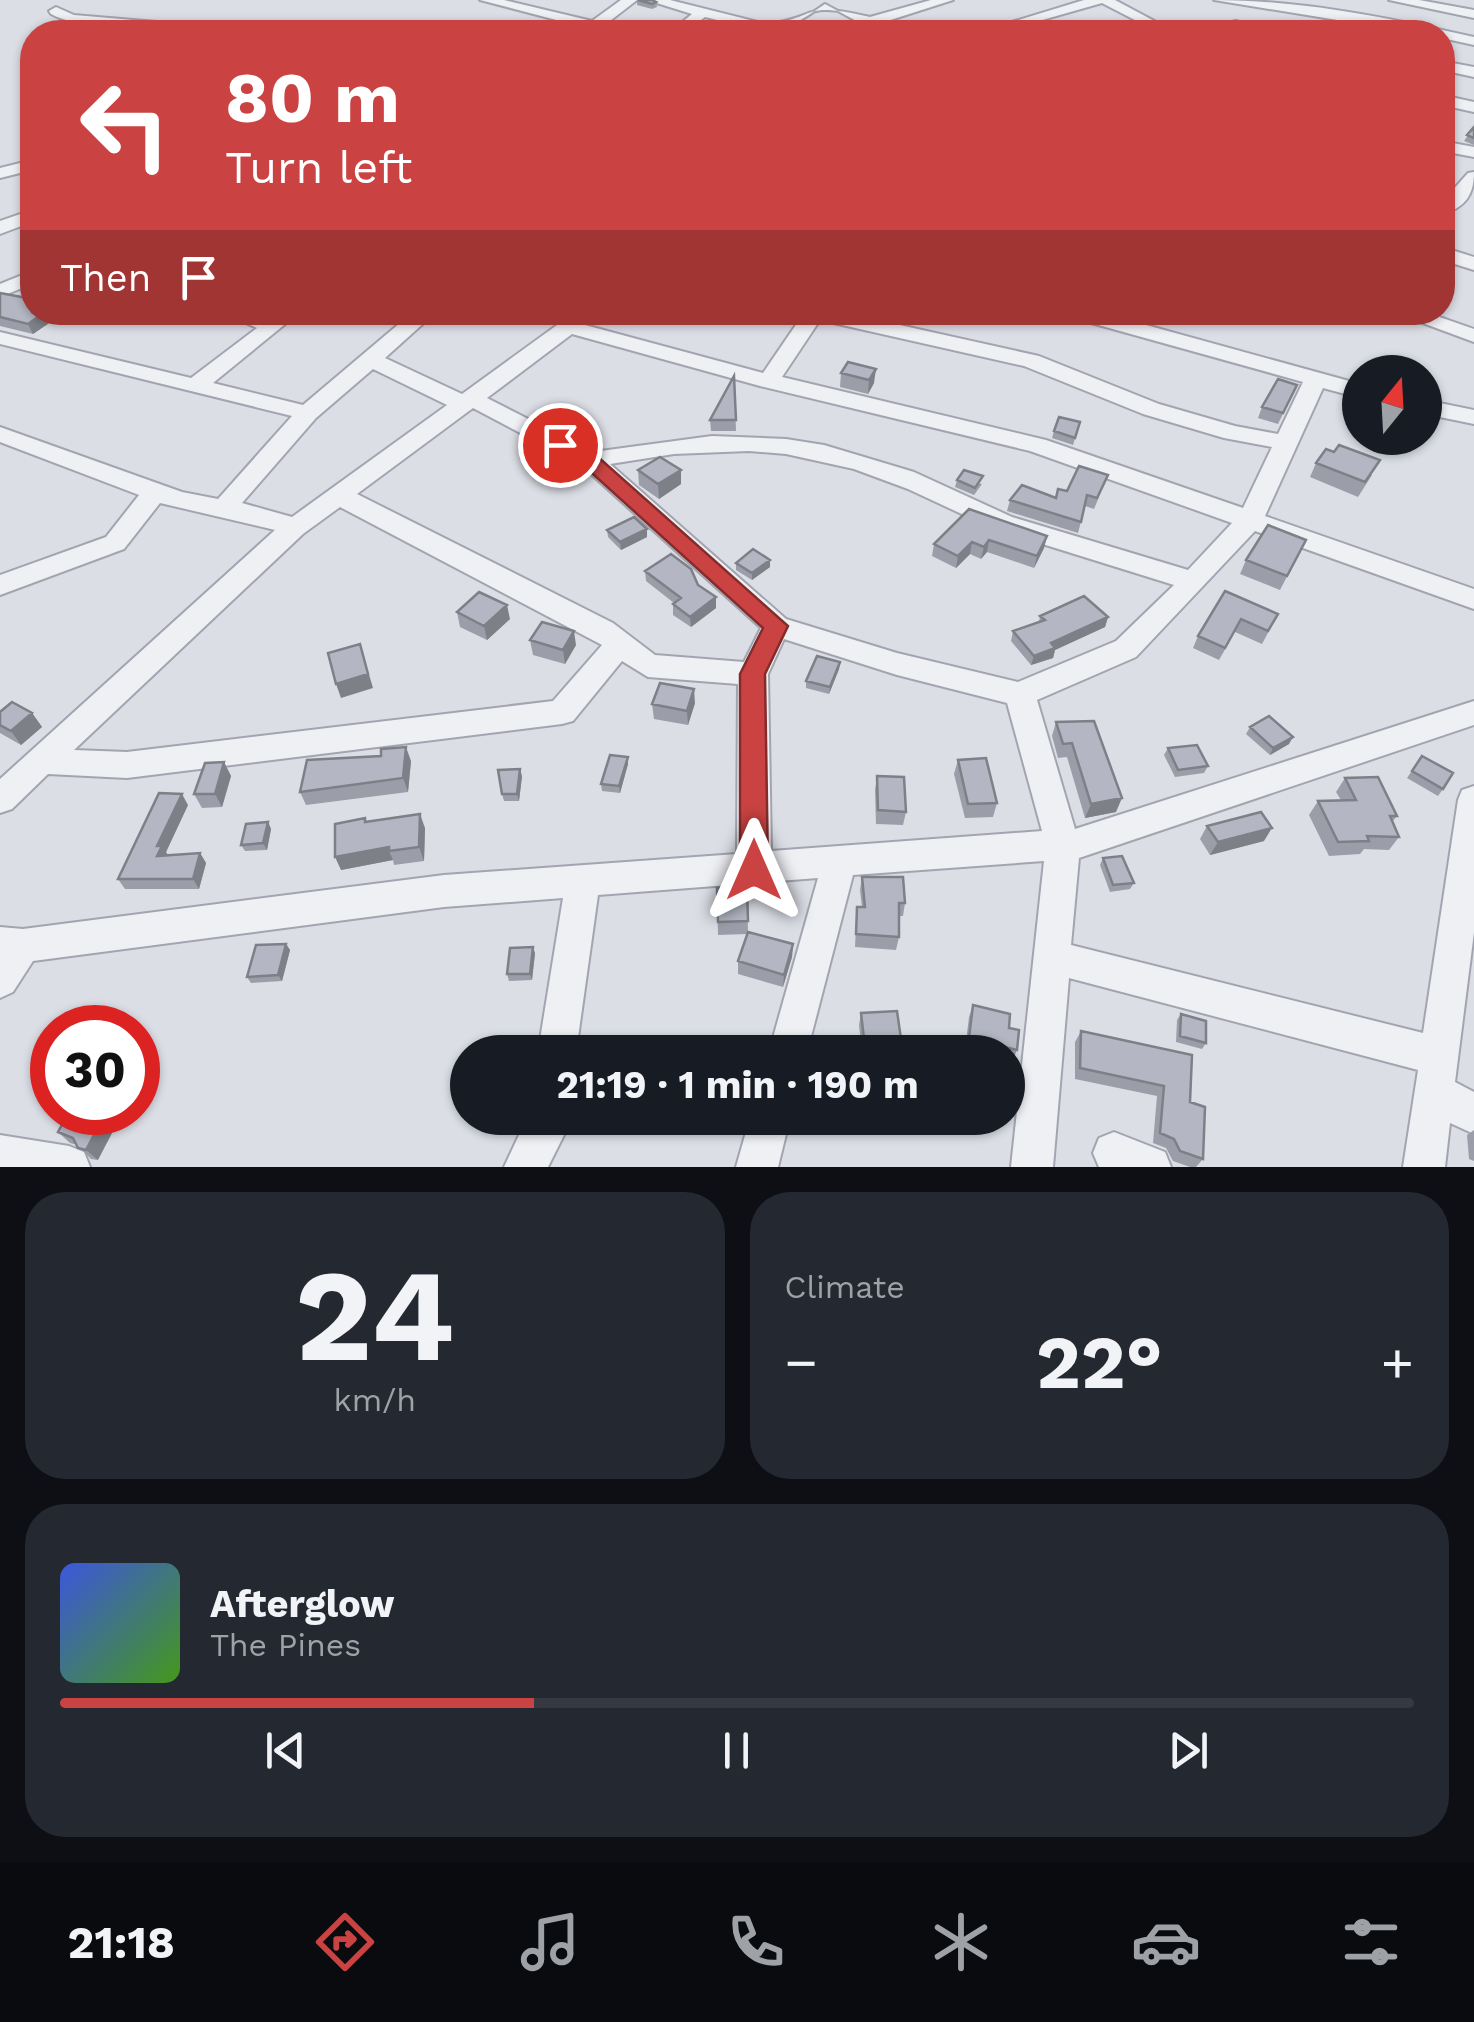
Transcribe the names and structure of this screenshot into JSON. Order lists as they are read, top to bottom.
{
  "north": "top",
  "page": {
    "turn": ["80 m", "Turn left"],
    "then": "Then",
    "limit": "30",
    "trip": "21:19 · 1 min · 190 m",
    "tile": [
      ["24", "km/h"],
      "Climate"
    ],
    "heat": ["−", "22°", "+"],
    "song": ["Afterglow", "The Pines"],
    "tabs": "21:18"
  }
}
